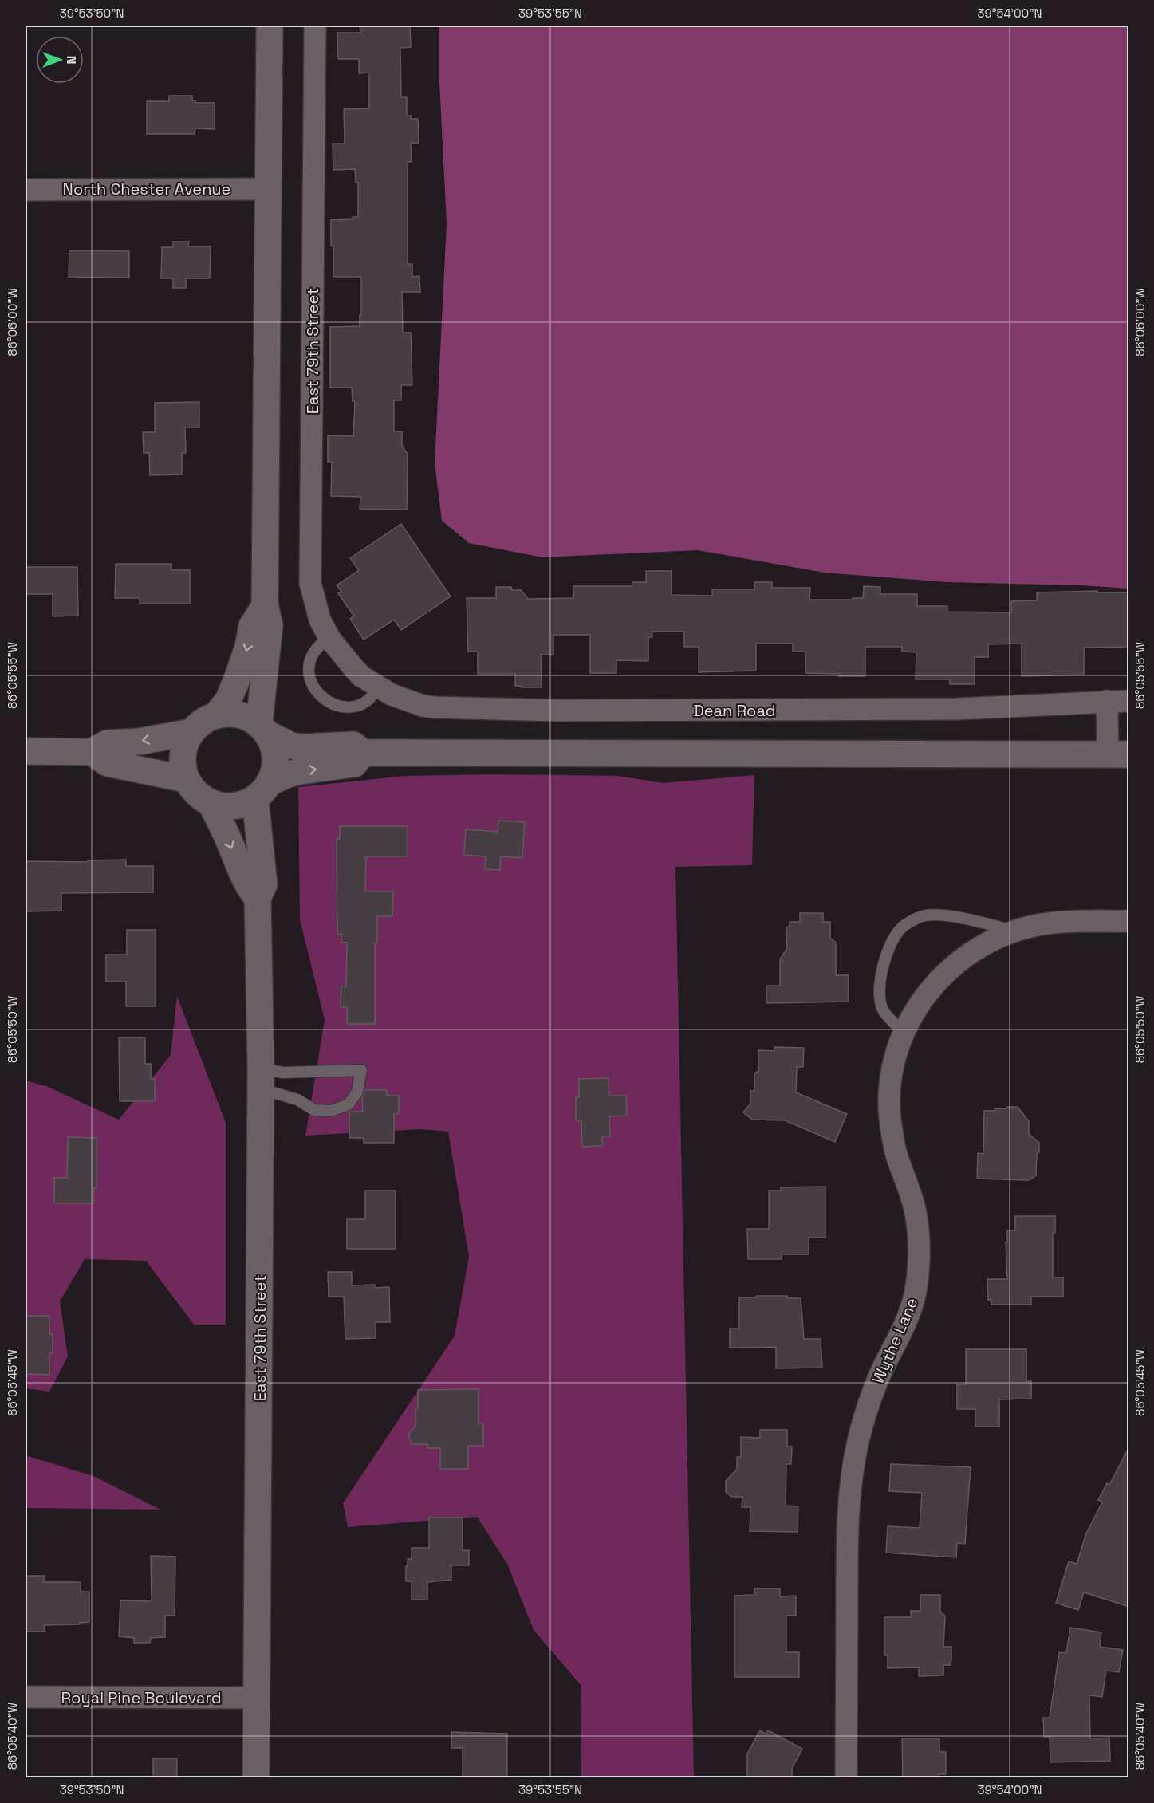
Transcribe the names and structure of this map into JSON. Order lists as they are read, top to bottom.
{
  "streets": {
    "street": [
      "North Chester Avenue",
      "East 79th Street",
      "Dean Road",
      "Wythe Lane",
      "Royal Pine Boulevard"
    ]
  },
  "crossings": [
    ["East 79th Street", "Dean Road"],
    ["East 79th Street", "Royal Pine Boulevard"]
  ],
  "north": "right",
  "coordinates": [
    "39°53'50\"N",
    "39°53'55\"N",
    "39°54'00\"N",
    "86°06'00\"W",
    "86°05'55\"W",
    "86°05'50\"W",
    "86°05'45\"W",
    "86°05'40\"W"
  ]
}
